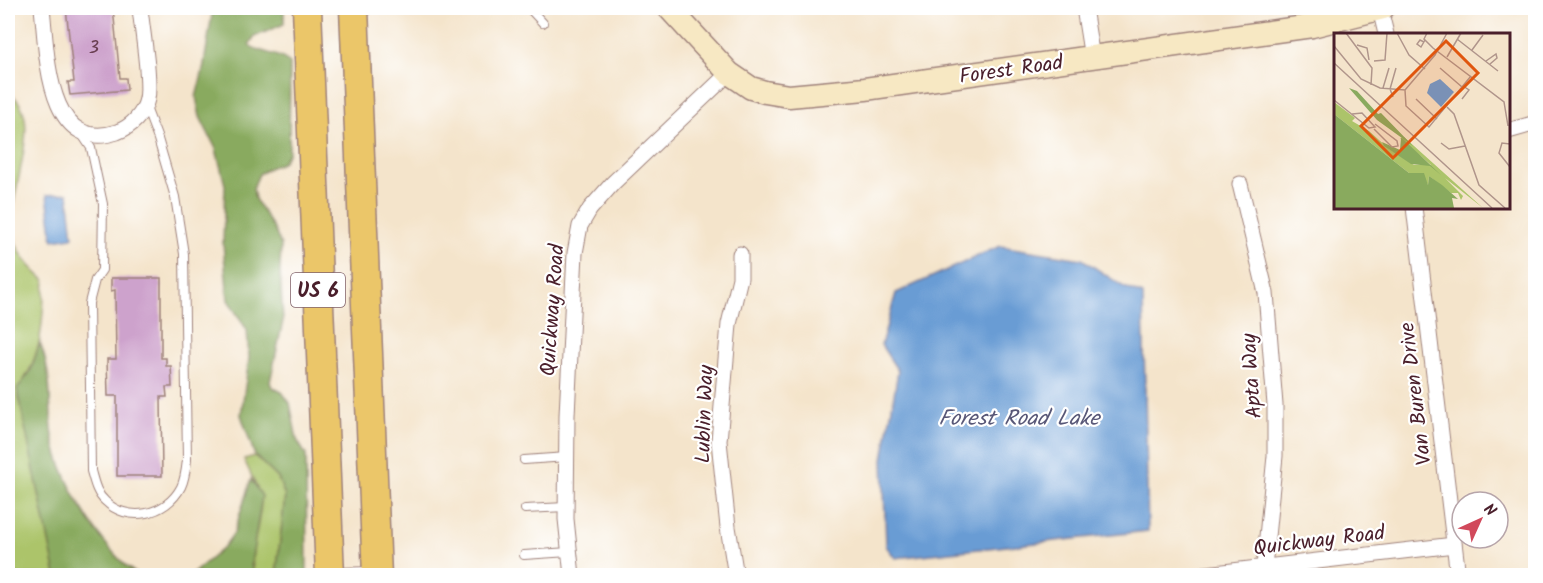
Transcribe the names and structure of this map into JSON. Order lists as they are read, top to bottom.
{
  "streets": {
    "highway": ["US 6"],
    "street": [
      "Forest Road",
      "Quickway Road",
      "Apta Way",
      "Van Buren Drive",
      "Lublin Way"
    ]
  },
  "crossings": [
    ["Forest Road", "Quickway Road"],
    ["Quickway Road", "Apta Way"]
  ],
  "water": ["Forest Road Lake"],
  "house_numbers": ["3"],
  "north": "top right"
}
